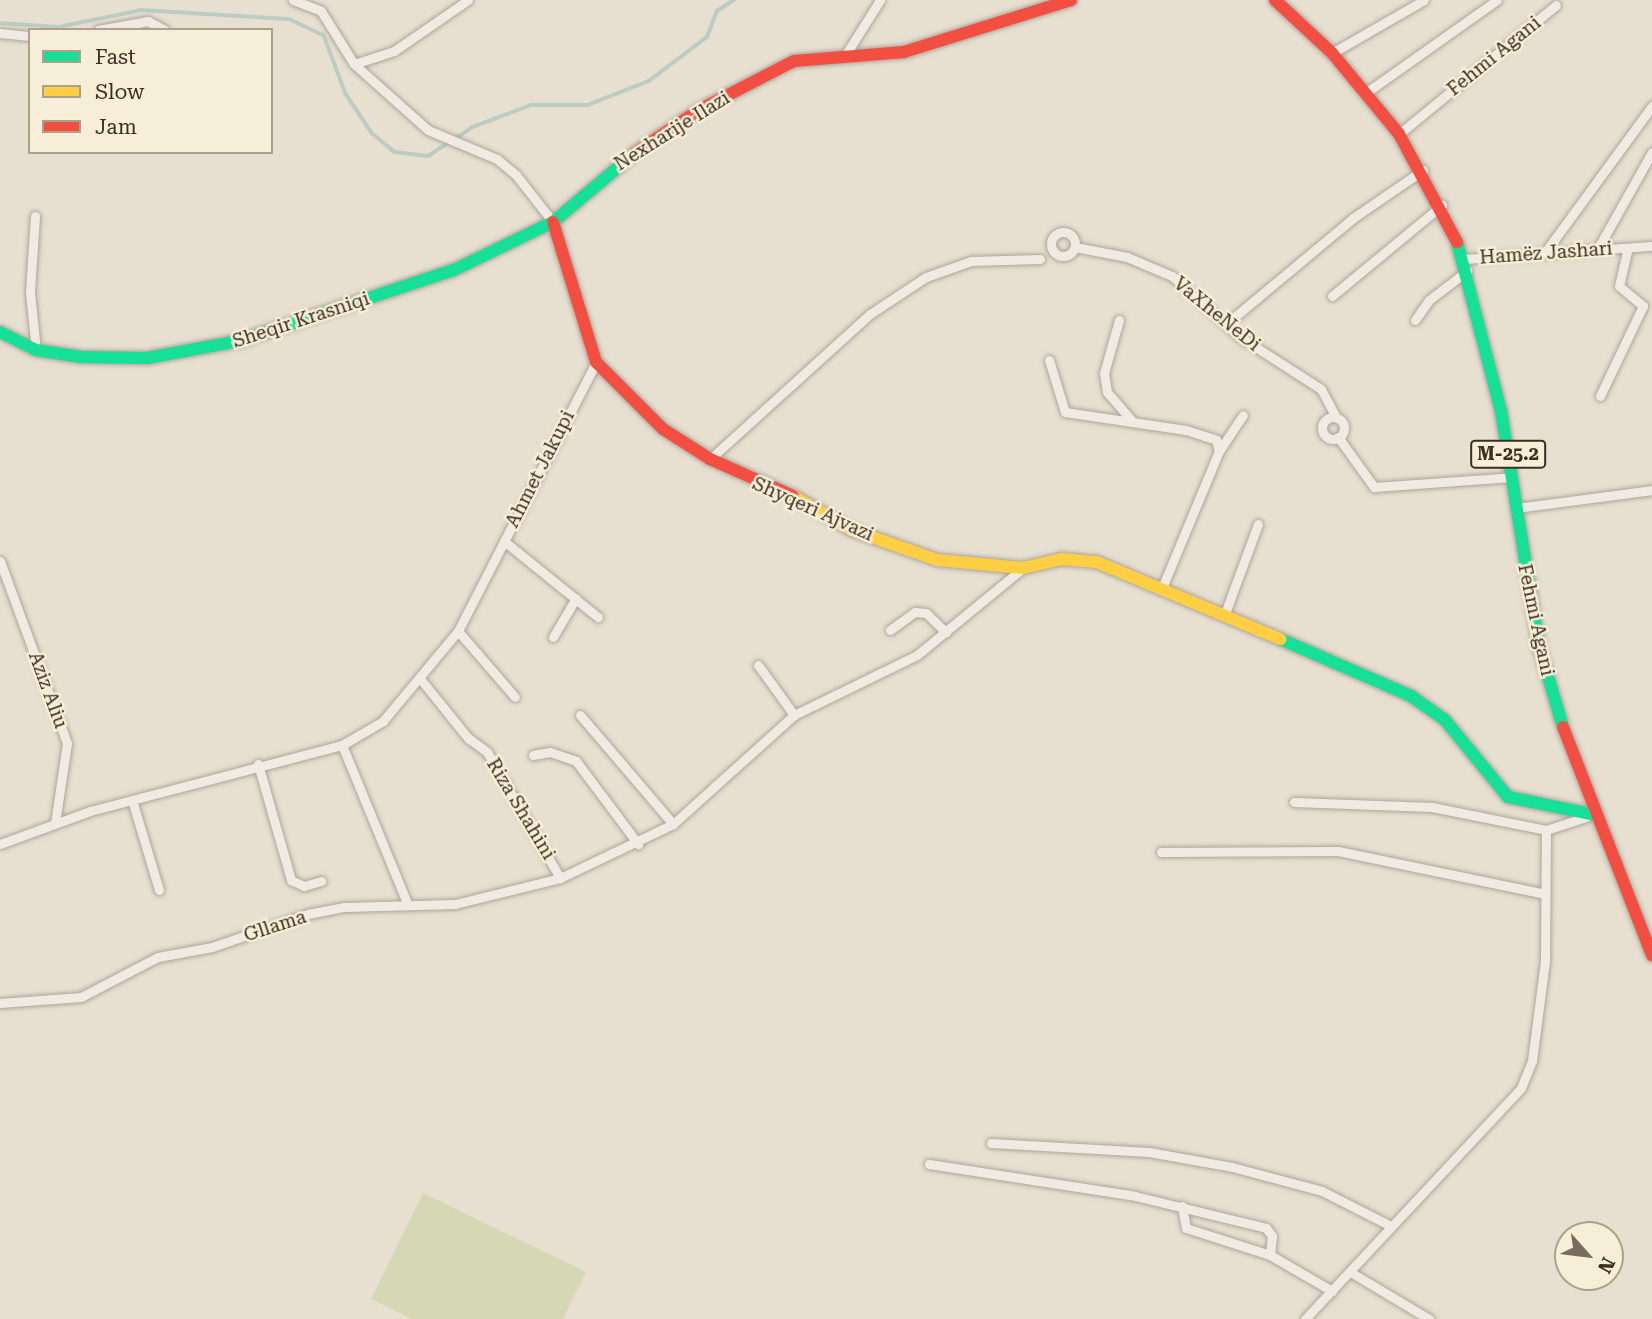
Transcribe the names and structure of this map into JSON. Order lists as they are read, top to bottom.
{
  "streets": {
    "street": [
      "Fehmi Agani",
      "Nexharije Ilazi",
      "Hamëz Jashari",
      "VaXheNeDi",
      "Sheqir Krasniqi",
      "M-25.2",
      "Ahmet Jakupi",
      "Shyqeri Ajvazi",
      "Aziz Aliu",
      "Riza Shahini",
      "Gllama"
    ]
  },
  "crossings": [
    ["Fehmi Agani", "Hamëz Jashari"],
    ["Fehmi Agani", "Shyqeri Ajvazi"],
    ["Nexharije Ilazi", "Sheqir Krasniqi"],
    ["Nexharije Ilazi", "Shyqeri Ajvazi"],
    ["Sheqir Krasniqi", "Shyqeri Ajvazi"],
    ["Ahmet Jakupi", "Shyqeri Ajvazi"],
    ["Ahmet Jakupi", "Aziz Aliu"],
    ["Ahmet Jakupi", "Riza Shahini"],
    ["Shyqeri Ajvazi", "Gllama"],
    ["Riza Shahini", "Gllama"]
  ],
  "legend": ["Fast", "Slow", "Jam"],
  "north": "bottom right"
}
